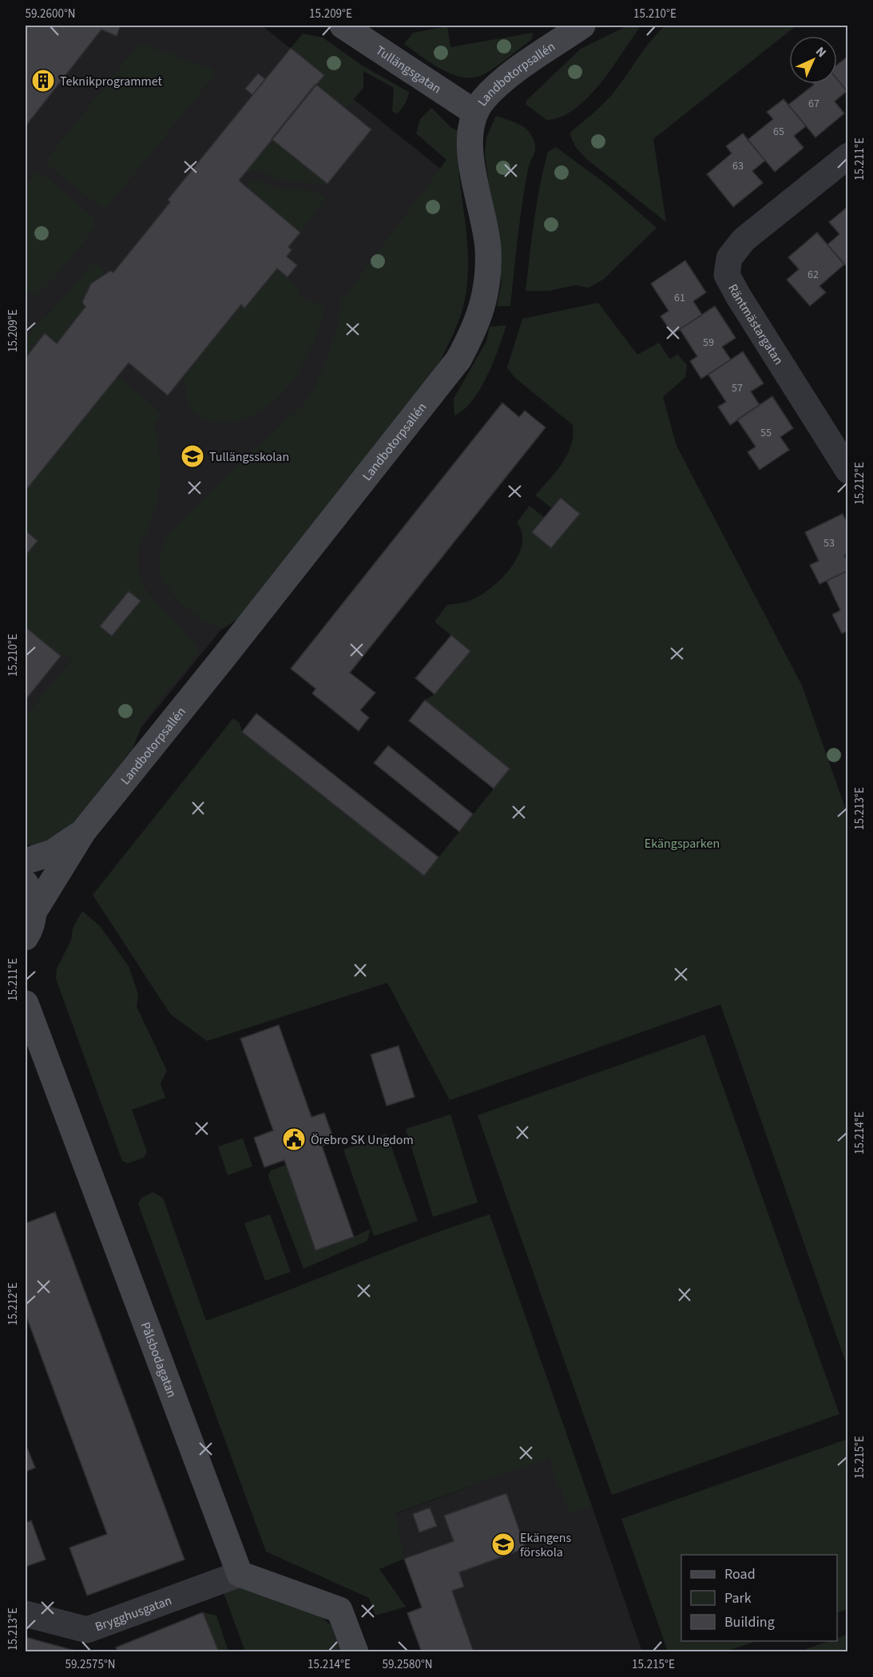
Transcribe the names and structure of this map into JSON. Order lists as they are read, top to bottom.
{
  "streets": {
    "street": [
      "Tullängsgatan",
      "Landbotorpsallén",
      "Räntmästargatan",
      "Pålsbodagatan",
      "Brygghusgatan"
    ]
  },
  "crossings": [
    ["Tullängsgatan", "Landbotorpsallén"],
    ["Pålsbodagatan", "Brygghusgatan"]
  ],
  "parks": ["Ekängsparken"],
  "places": {
    "building": ["Teknikprogrammet"],
    "school or university": ["Tullängsskolan", "Ekängens förskola"],
    "public building": ["Örebro SK Ungdom"]
  },
  "house_numbers": [
    "67",
    "65",
    "63",
    "62",
    "61",
    "59",
    "57",
    "55",
    "53"
  ],
  "legend": ["Road", "Park", "Building"],
  "north": "top right",
  "coordinates": [
    "59.2600°N",
    "15.209°E",
    "15.210°E",
    "15.211°E",
    "15.212°E",
    "15.213°E",
    "15.214°E",
    "15.215°E",
    "59.2575°N",
    "59.2580°N"
  ]
}
